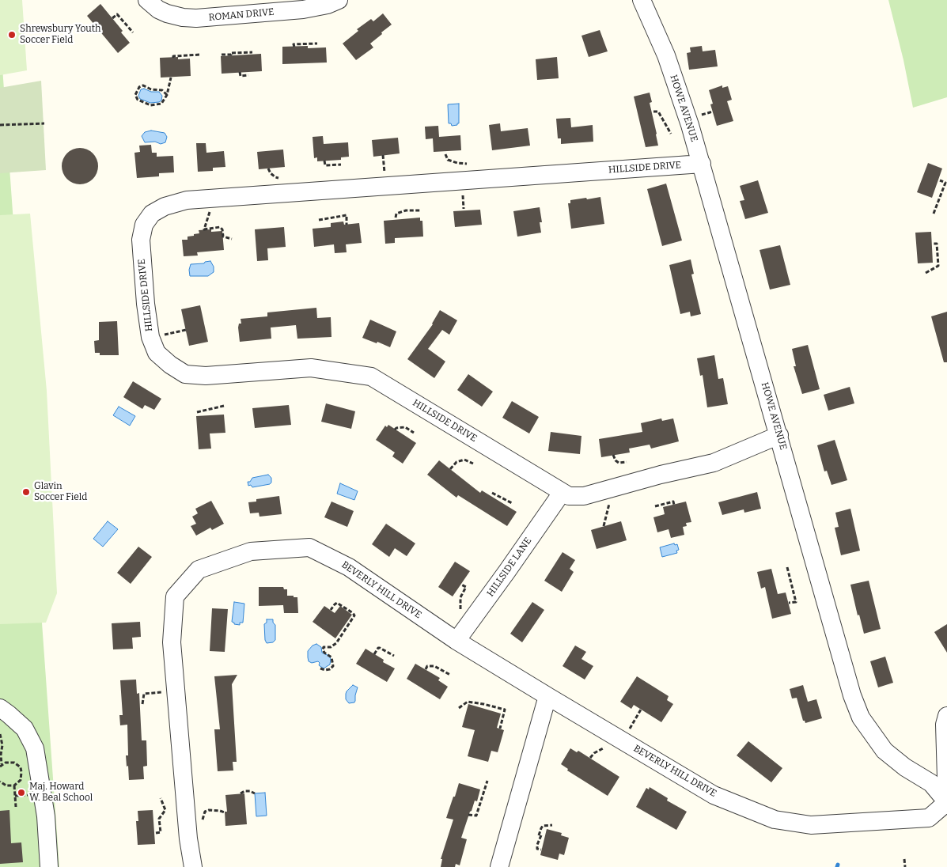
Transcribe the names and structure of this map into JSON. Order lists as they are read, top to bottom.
{
  "streets": {
    "street": [
      "ROMAN DRIVE",
      "HOWE AVENUE",
      "HILLSIDE DRIVE",
      "HILLSIDE LANE",
      "BEVERLY HILL DRIVE"
    ]
  },
  "crossings": [
    ["HOWE AVENUE", "HILLSIDE DRIVE"],
    ["HOWE AVENUE", "BEVERLY HILL DRIVE"],
    ["HILLSIDE DRIVE", "HILLSIDE LANE"],
    ["HILLSIDE LANE", "BEVERLY HILL DRIVE"]
  ],
  "places": ["Shrewsbury Youth Soccer Field", "Glavin Soccer Field", "Maj. Howard W. Beal School"]
}
